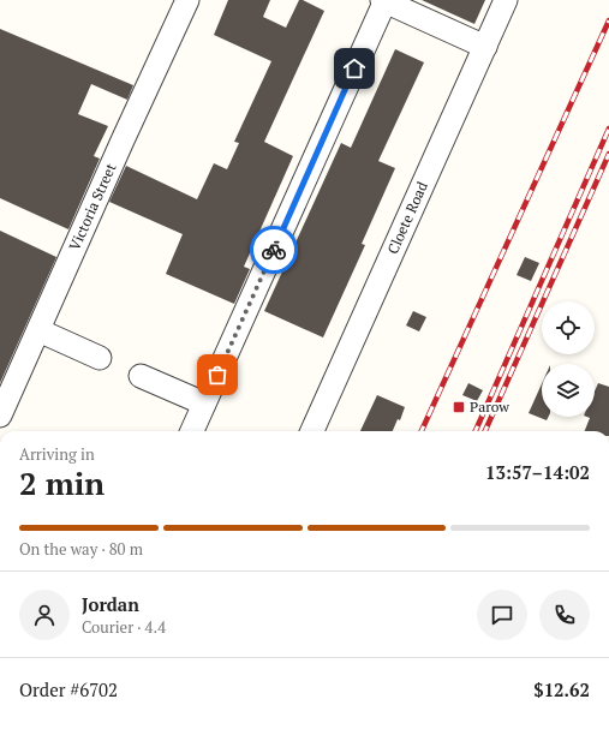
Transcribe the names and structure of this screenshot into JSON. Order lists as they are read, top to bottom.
{
  "streets": {
    "street": ["Victoria Street", "Cloete Road"]
  },
  "places": {
    "transit": ["Parow"]
  },
  "page": {
    "heading": ["2 min", "Arriving in", "13:57–14:02"],
    "panel": [
      "Jordan",
      "Courier · 4.4",
      "Order #6702",
      "$12.62"
    ],
    "bar": "On the way · 80 m"
  }
}
